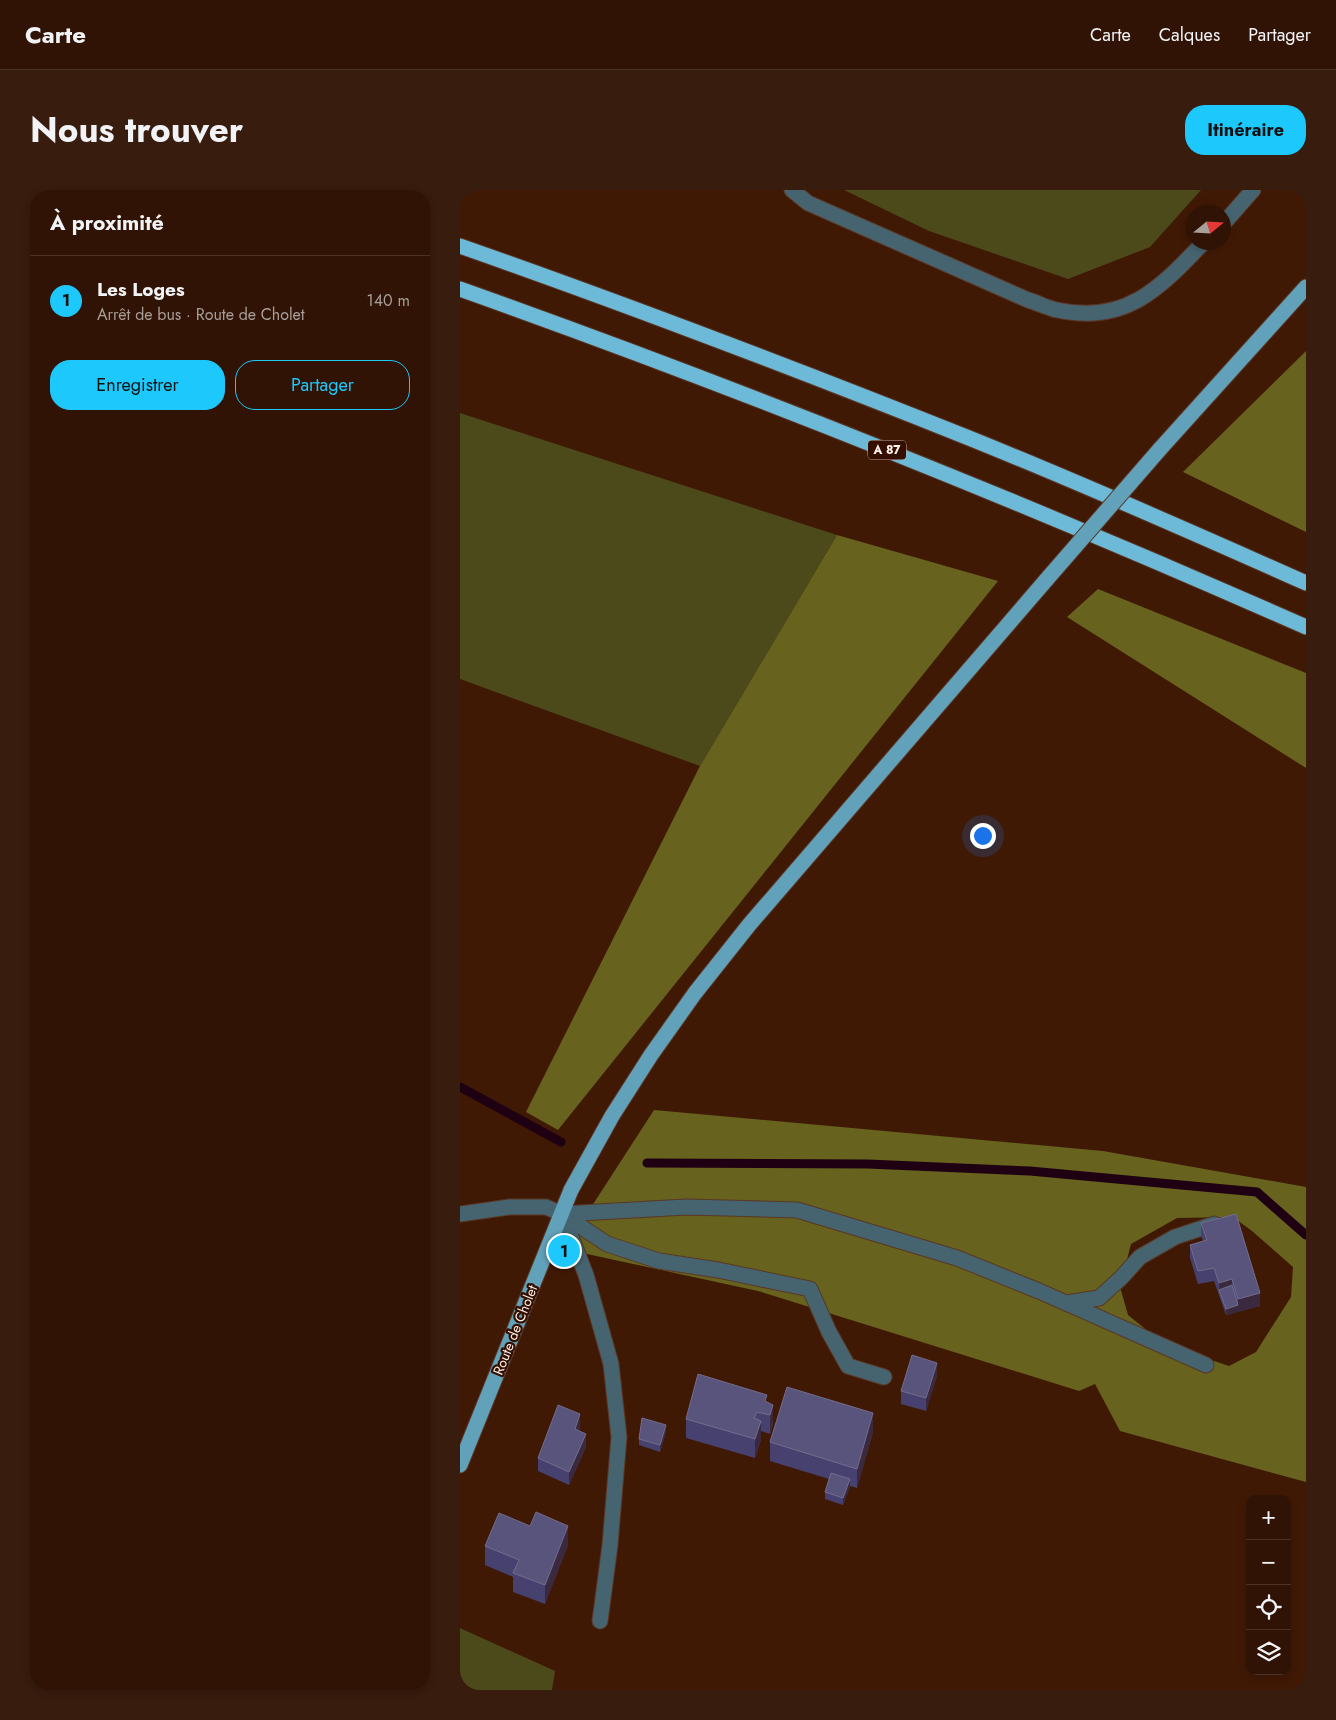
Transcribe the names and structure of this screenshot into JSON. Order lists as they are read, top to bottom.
{
  "streets": {
    "highway": ["A 87"],
    "main road": ["Route de Cholet"]
  },
  "north": "right",
  "page": {
    "header": "Carte",
    "nav": ["Carte", "Calques", "Partager"],
    "title": "Nous trouver",
    "buttons": [
      "Itinéraire",
      ["Enregistrer", "Partager"]
    ],
    "heading": "À proximité",
    "list": [
      {
        "mark": "1",
        "name": "Les Loges",
        "note": "Arrêt de bus · Route de Cholet",
        "value": "140 m"
      }
    ],
    "pins": "1",
    "map_buttons": ["+", "−"]
  }
}
